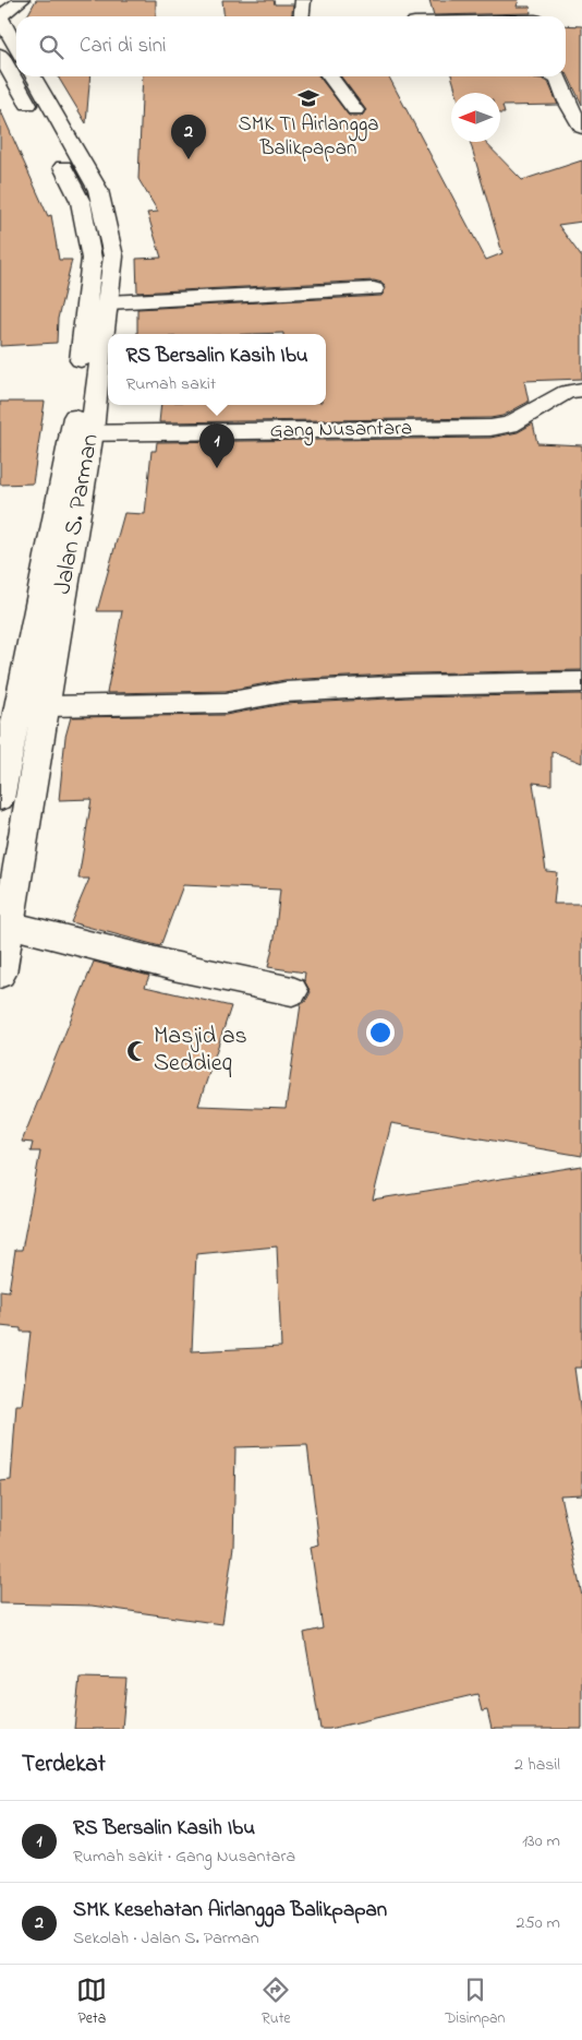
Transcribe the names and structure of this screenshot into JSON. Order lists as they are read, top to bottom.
{
  "streets": {
    "main road": ["Gang Nusantara", "Jalan S. Parman"]
  },
  "crossings": [
    ["Gang Nusantara", "Jalan S. Parman"]
  ],
  "places": {
    "school or university": ["SMK TI Airlangga Balikpapan"],
    "mosque": ["Masjid as Seddieq"]
  },
  "north": "left",
  "page": {
    "search": "Cari di sini",
    "pins": ["2", "1"],
    "popup": ["RS Bersalin Kasih Ibu", "Rumah sakit"],
    "heading": ["Terdekat", "2 hasil"],
    "list": [
      {
        "mark": "1",
        "name": "RS Bersalin Kasih Ibu",
        "note": "Rumah sakit · Gang Nusantara",
        "value": "130 m"
      },
      {
        "mark": "2",
        "name": "SMK Kesehatan Airlangga Balikpapan",
        "note": "Sekolah · Jalan S. Parman",
        "value": "250 m"
      }
    ],
    "nav": ["Peta", "Rute", "Disimpan"]
  }
}
